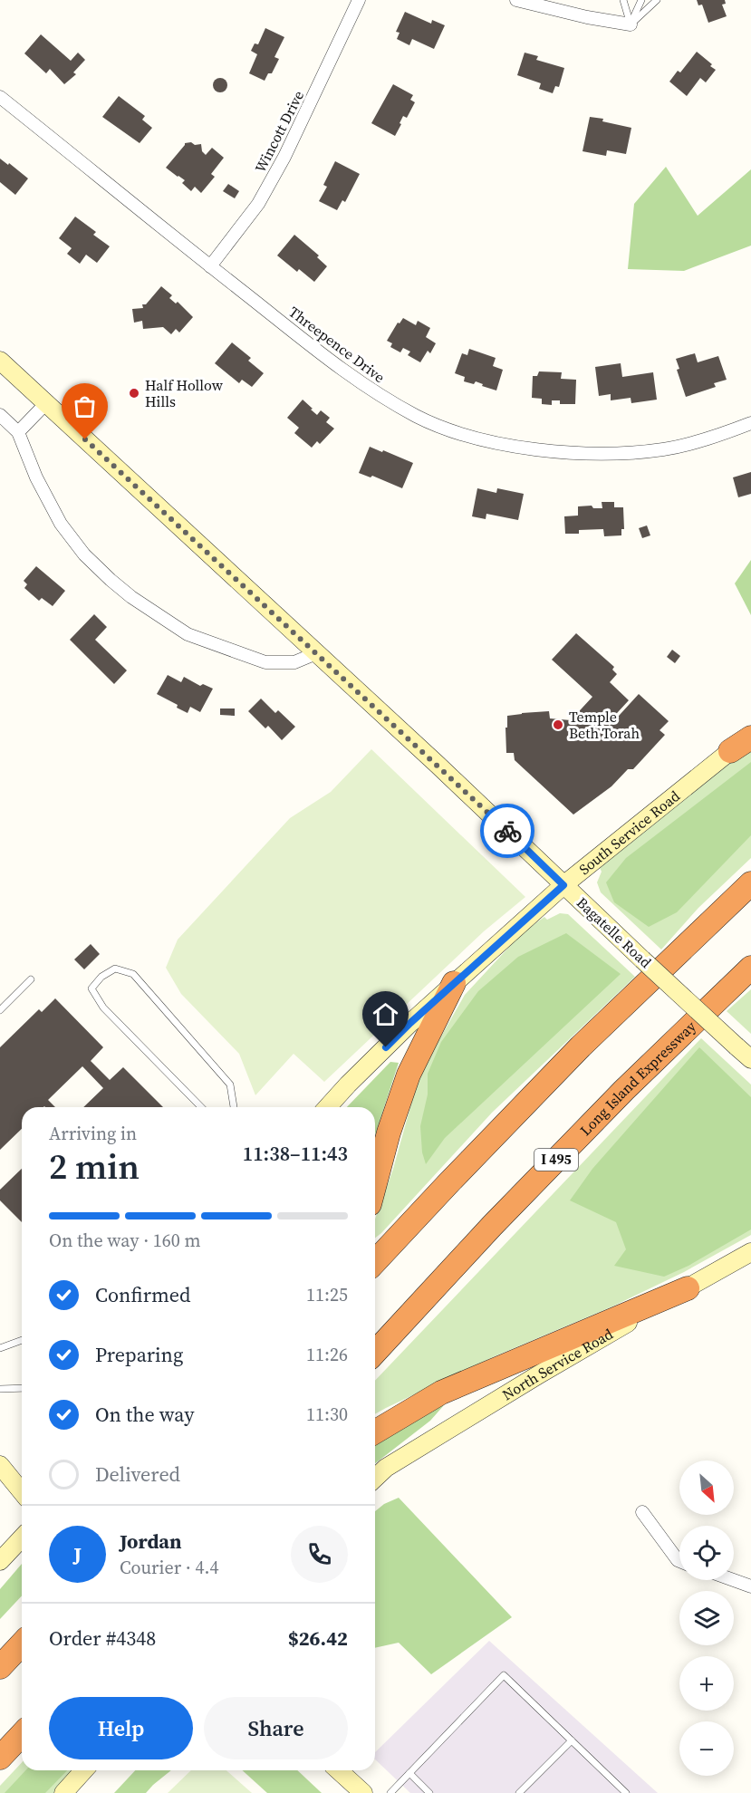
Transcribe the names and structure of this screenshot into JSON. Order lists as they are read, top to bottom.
{
  "streets": {
    "highway": ["Long Island Expressway", "I 495"],
    "street": [
      "Wincott Drive",
      "Threepence Drive",
      "South Service Road",
      "Bagatelle Road",
      "North Service Road"
    ]
  },
  "crossings": [
    ["Wincott Drive", "Threepence Drive"],
    ["South Service Road", "Bagatelle Road"]
  ],
  "places": ["Half Hollow Hills", "Temple Beth Torah"],
  "north": "bottom right",
  "page": {
    "heading": ["2 min", "Arriving in", "11:38–11:43"],
    "panel": [
      "Jordan",
      "Courier · 4.4",
      "Order #4348",
      "$26.42"
    ],
    "bar": "On the way · 160 m",
    "list": [
      ["Confirmed", "11:25"],
      ["Preparing", "11:26"],
      ["On the way", "11:30"],
      "Delivered"
    ],
    "map_buttons": ["+", "−"],
    "round": "J",
    "buttons": ["Help", "Share"]
  }
}
